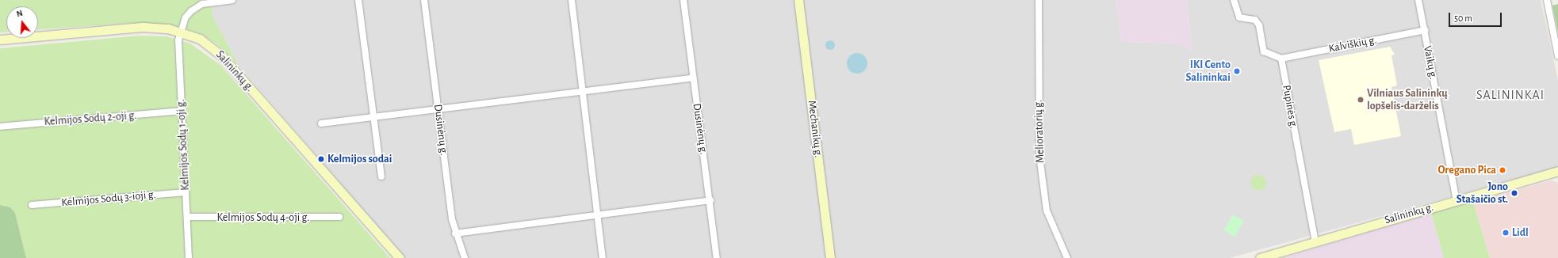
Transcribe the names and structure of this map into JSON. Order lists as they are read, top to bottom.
{
  "streets": {
    "main road": ["Salininkų g.", "Mechanikų g."],
    "street": [
      "Kalviškių g.",
      "Vaikų g.",
      "Pupinės g.",
      "Kelmijos Sodų 2-oji g.",
      "Dusinėnų g.",
      "Melioratorių g.",
      "Kelmijos Sodų 1-oji g.",
      "Kelmijos Sodų 3-ioji g.",
      "Kelmijos Sodų 4-oji g."
    ]
  },
  "crossings": [
    ["Kalviškių g.", "Vaikų g."],
    ["Kalviškių g.", "Pupinės g."],
    ["Vaikų g.", "Salininkų g."],
    ["Salininkų g.", "Pupinės g."],
    ["Salininkų g.", "Kelmijos Sodų 1-oji g."],
    ["Kelmijos Sodų 2-oji g.", "Kelmijos Sodų 1-oji g."],
    ["Kelmijos Sodų 1-oji g.", "Kelmijos Sodų 3-ioji g."],
    ["Kelmijos Sodų 1-oji g.", "Kelmijos Sodų 4-oji g."]
  ],
  "districts": ["SALININKAI"],
  "places": [
    "IKI Cento Salininkai",
    "Vilniaus Salininkų lopšelis-darželis",
    "Kelmijos sodai",
    "Oregano Pica",
    "Jono Stašaičio st.",
    "Lidl"
  ],
  "scale_bar": "50 m",
  "north": "top"
}
